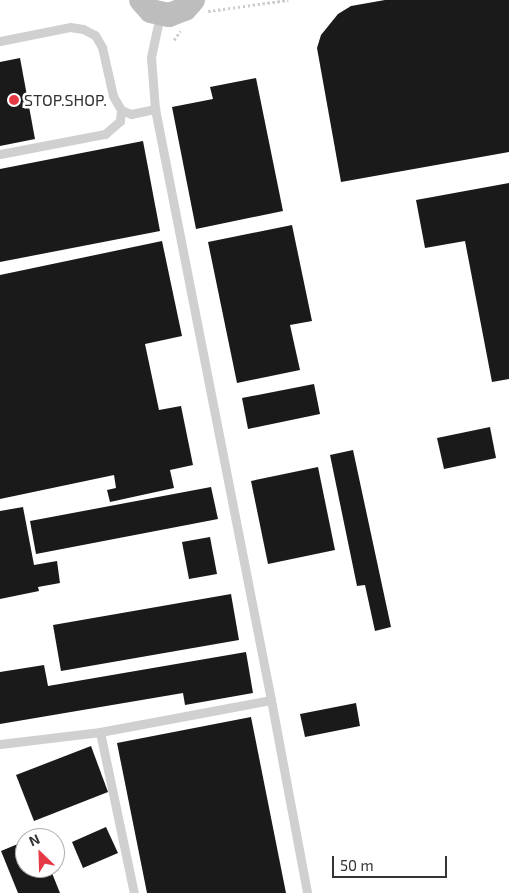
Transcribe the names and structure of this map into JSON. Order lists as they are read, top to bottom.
{
  "places": ["STOP.SHOP."],
  "scale_bar": "50 m",
  "north": "top left"
}
